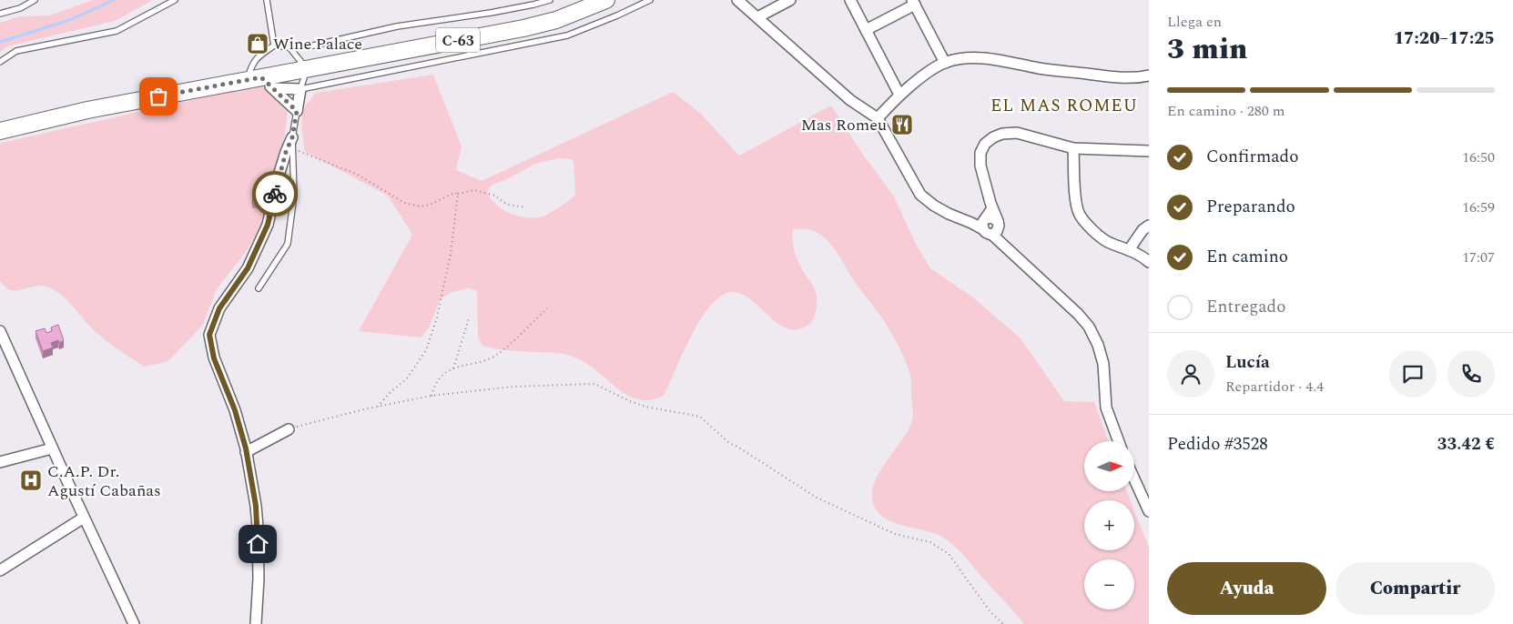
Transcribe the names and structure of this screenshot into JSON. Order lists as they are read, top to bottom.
{
  "streets": {
    "main road": ["C-63"]
  },
  "districts": ["EL MAS ROMEU"],
  "places": {
    "shop": ["Wine Palace"],
    "restaurant": ["Mas Romeu"],
    "hospital": ["C.A.P. Dr. Agustí Cabañas"]
  },
  "north": "right",
  "page": {
    "heading": ["3 min", "Llega en", "17:20–17:25"],
    "panel": [
      "Lucía",
      "Repartidor · 4.4",
      "Pedido #3528",
      "33.42 €"
    ],
    "bar": "En camino · 280 m",
    "list": [
      ["Confirmado", "16:50"],
      ["Preparando", "16:59"],
      ["En camino", "17:07"],
      "Entregado"
    ],
    "map_buttons": ["+", "−"],
    "buttons": ["Ayuda", "Compartir"]
  }
}
